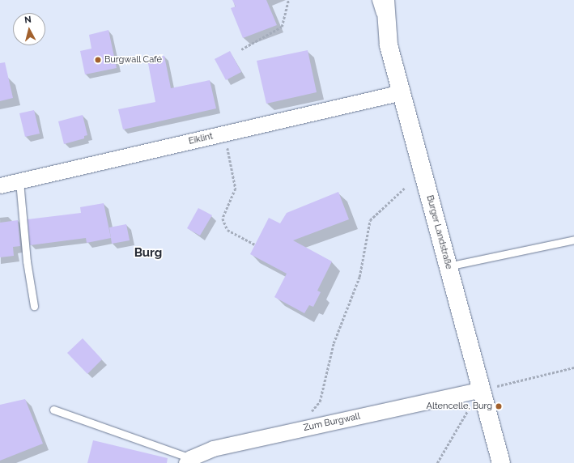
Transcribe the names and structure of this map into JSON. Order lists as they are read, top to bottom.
{
  "streets": {
    "street": ["Eiklint", "Burger Landstraße", "Zum Burgwall"]
  },
  "crossings": [
    ["Eiklint", "Burger Landstraße"],
    ["Burger Landstraße", "Zum Burgwall"]
  ],
  "districts": ["Burg"],
  "places": ["Burgwall Café", "Altencelle, Burg"],
  "north": "top"
}
